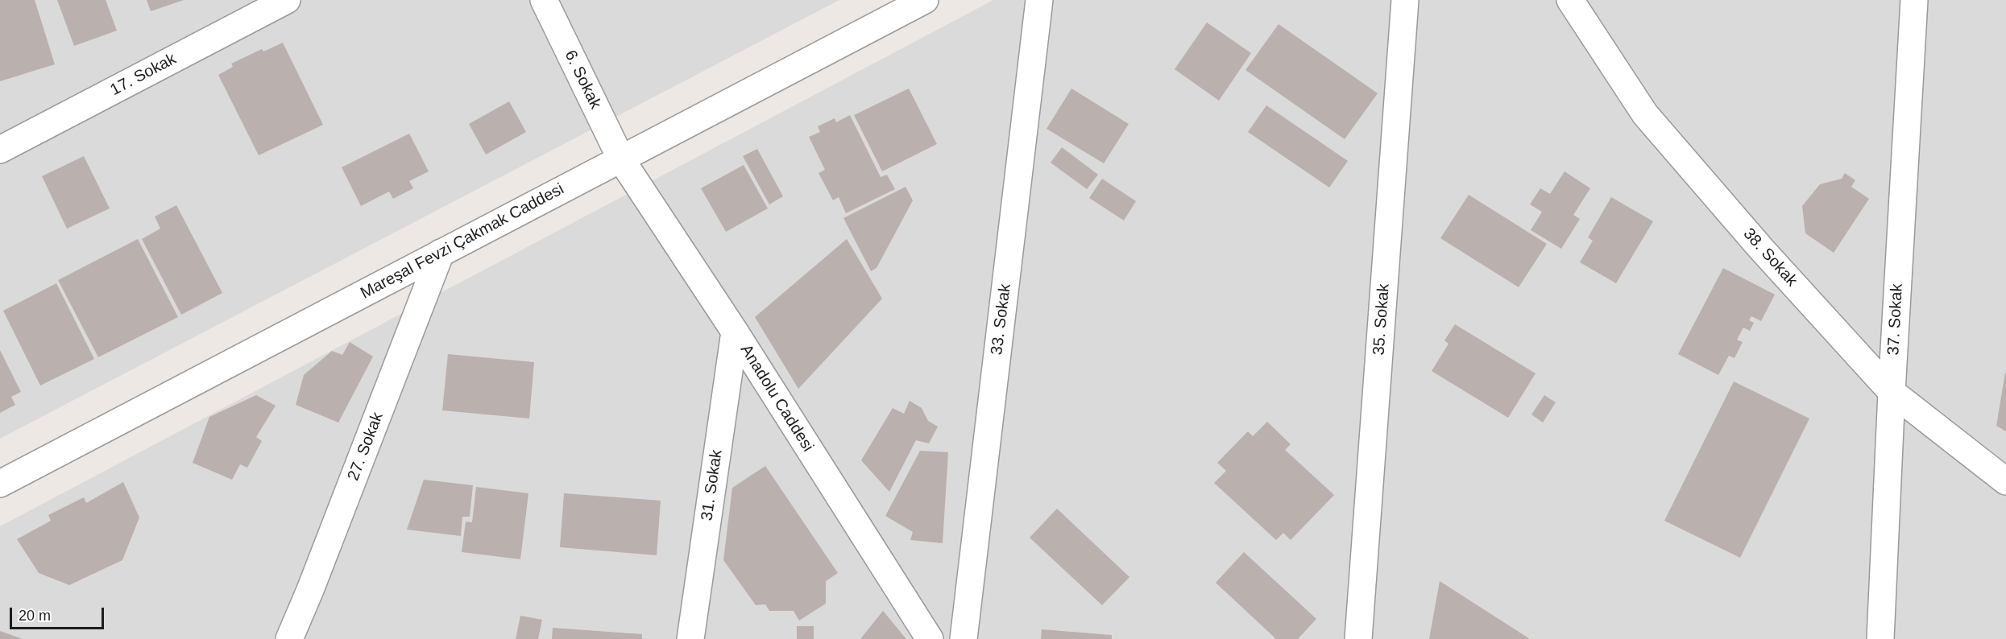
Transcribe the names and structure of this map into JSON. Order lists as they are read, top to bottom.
{
  "streets": {
    "street": [
      "17. Sokak",
      "6. Sokak",
      "Mareşal Fevzi Çakmak Caddesi",
      "38. Sokak",
      "33. Sokak",
      "35. Sokak",
      "37. Sokak",
      "Anadolu Caddesi",
      "27. Sokak",
      "31. Sokak"
    ]
  },
  "crossings": [
    ["6. Sokak", "Mareşal Fevzi Çakmak Caddesi"],
    ["6. Sokak", "Anadolu Caddesi"],
    ["Mareşal Fevzi Çakmak Caddesi", "Anadolu Caddesi"],
    ["Mareşal Fevzi Çakmak Caddesi", "27. Sokak"],
    ["38. Sokak", "37. Sokak"],
    ["Anadolu Caddesi", "31. Sokak"]
  ],
  "scale_bar": "20 m"
}
